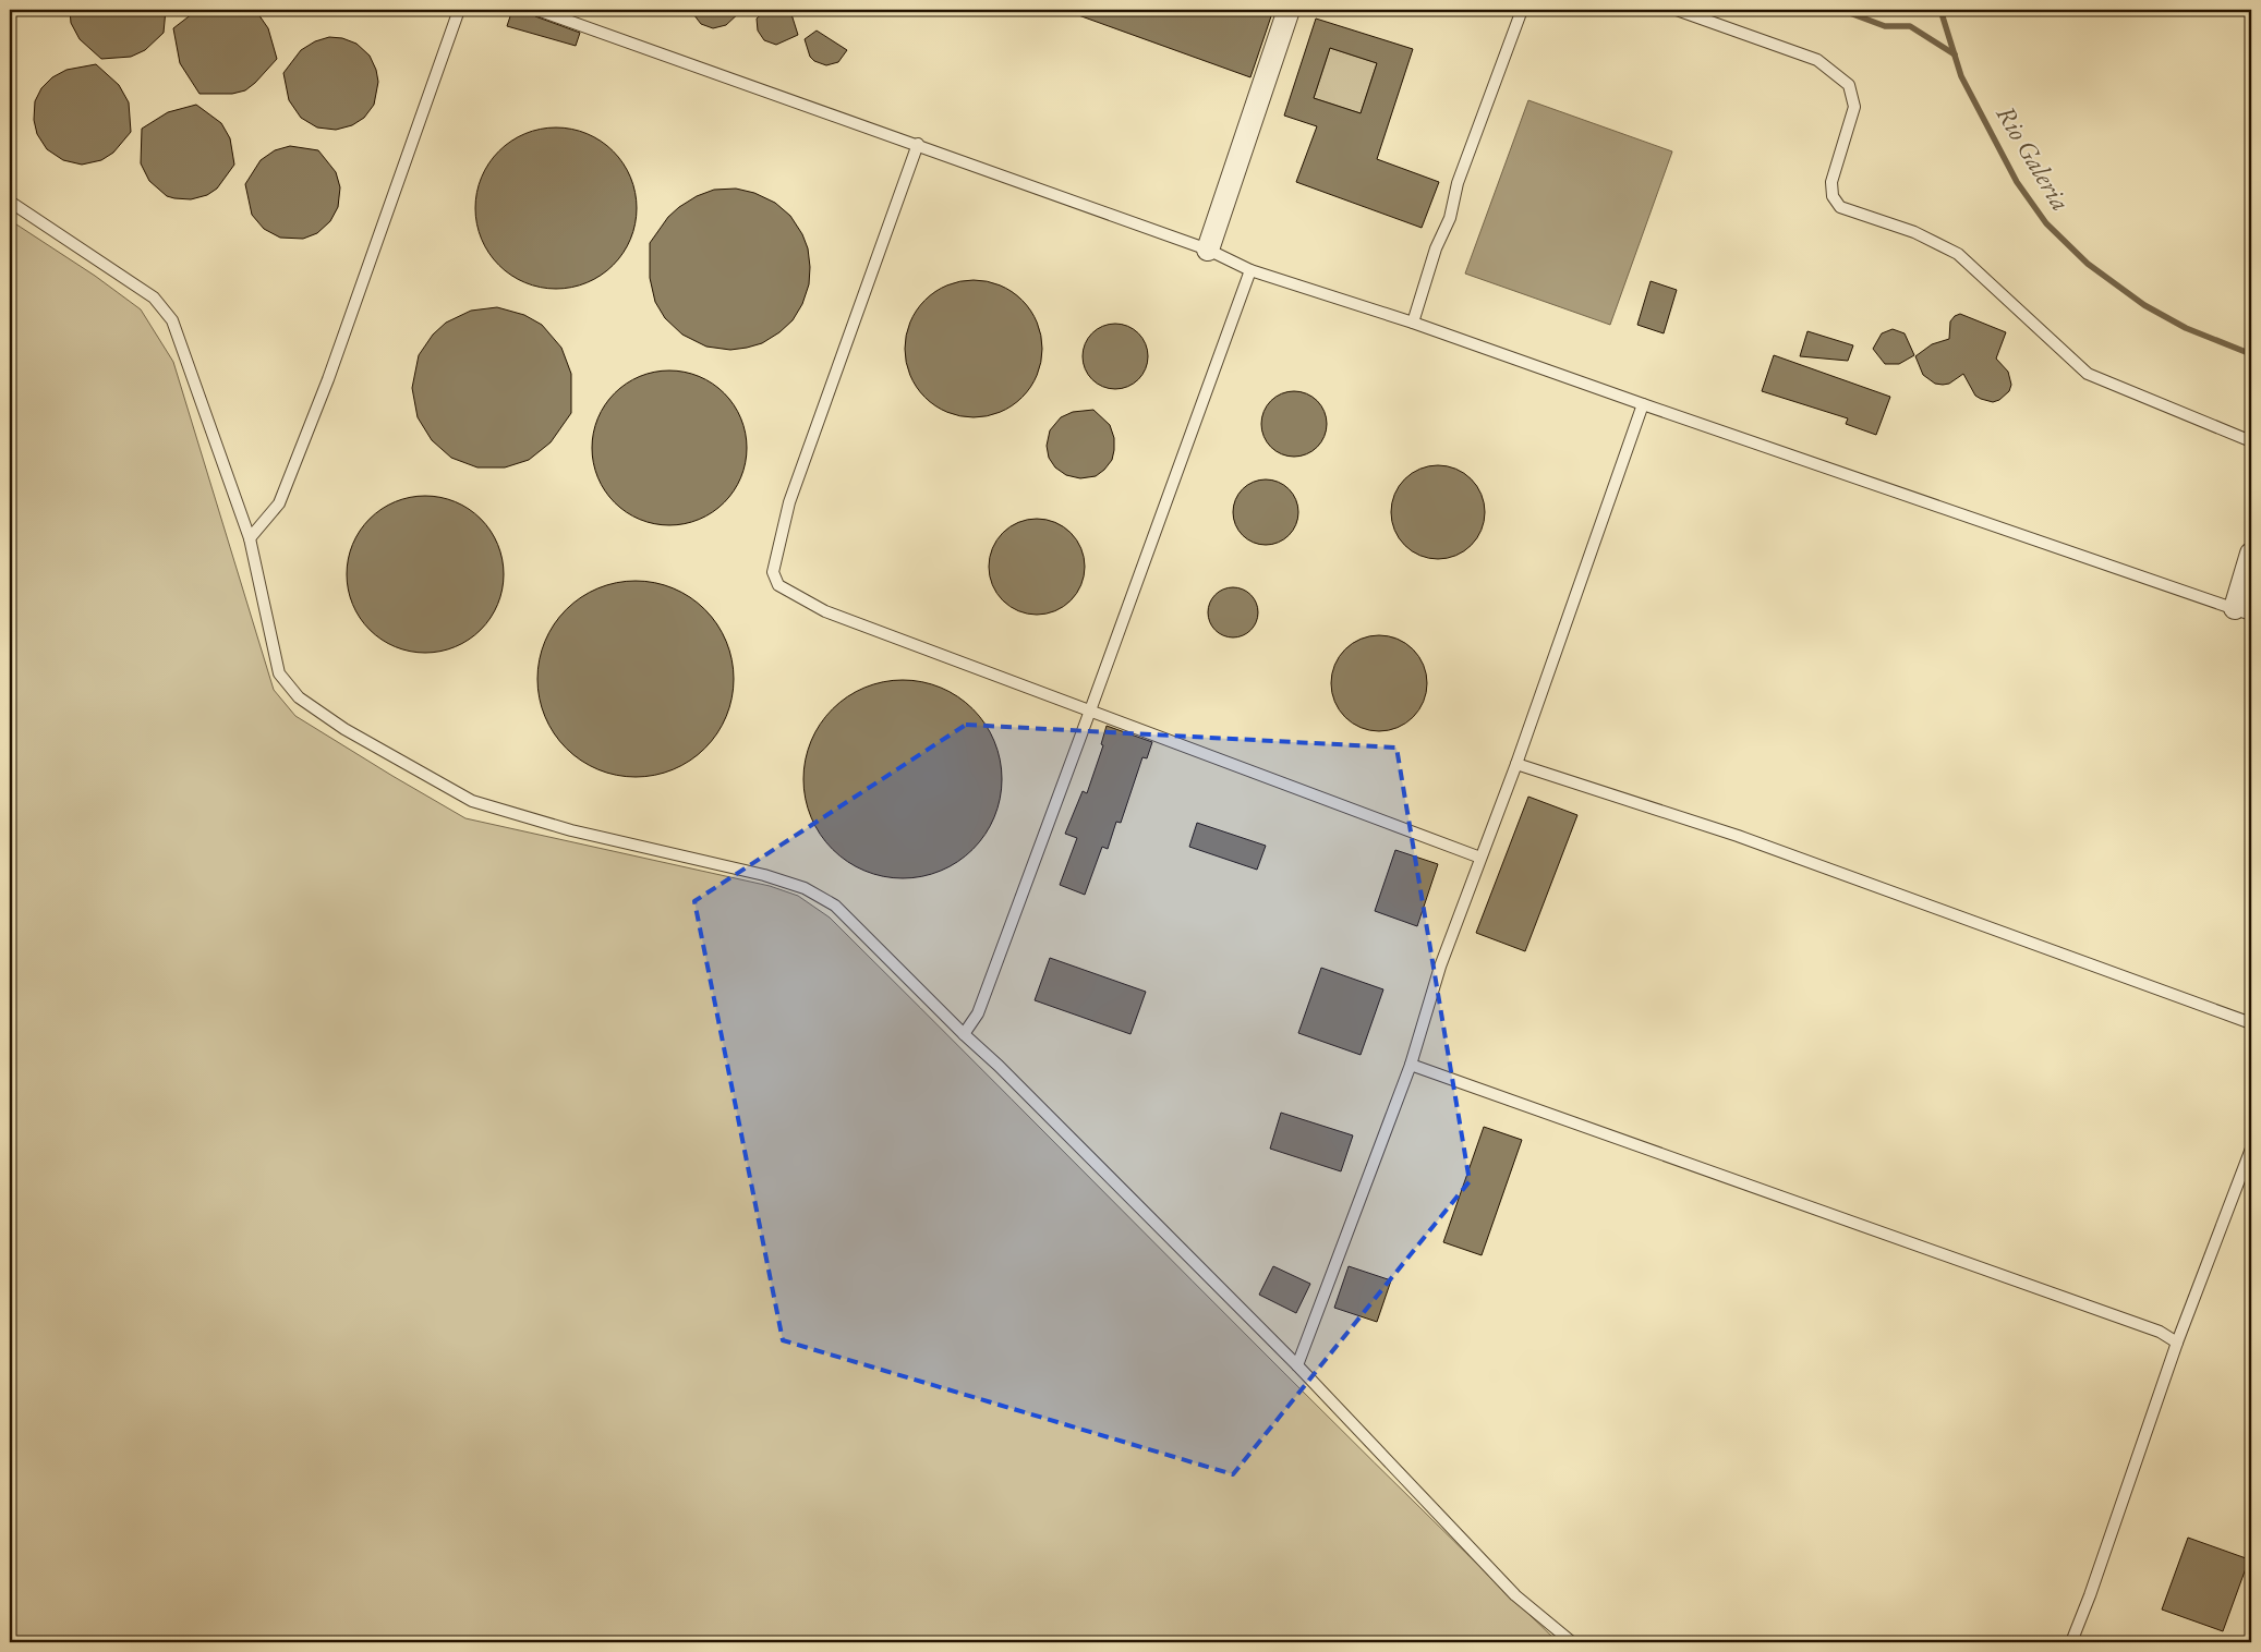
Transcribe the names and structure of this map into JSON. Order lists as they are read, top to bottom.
{
  "water": ["Rio Galeria"]
}
